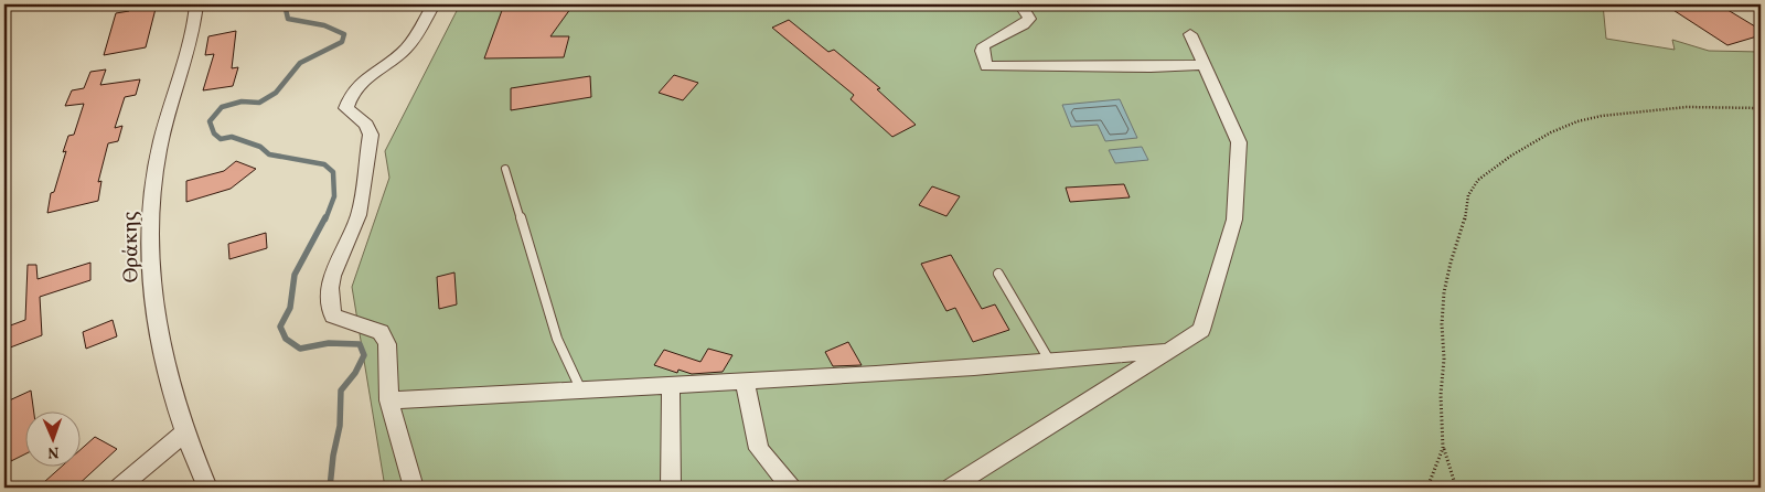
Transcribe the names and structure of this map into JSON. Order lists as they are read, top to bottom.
{
  "streets": {
    "street": ["Θράκης"]
  },
  "north": "bottom"
}
